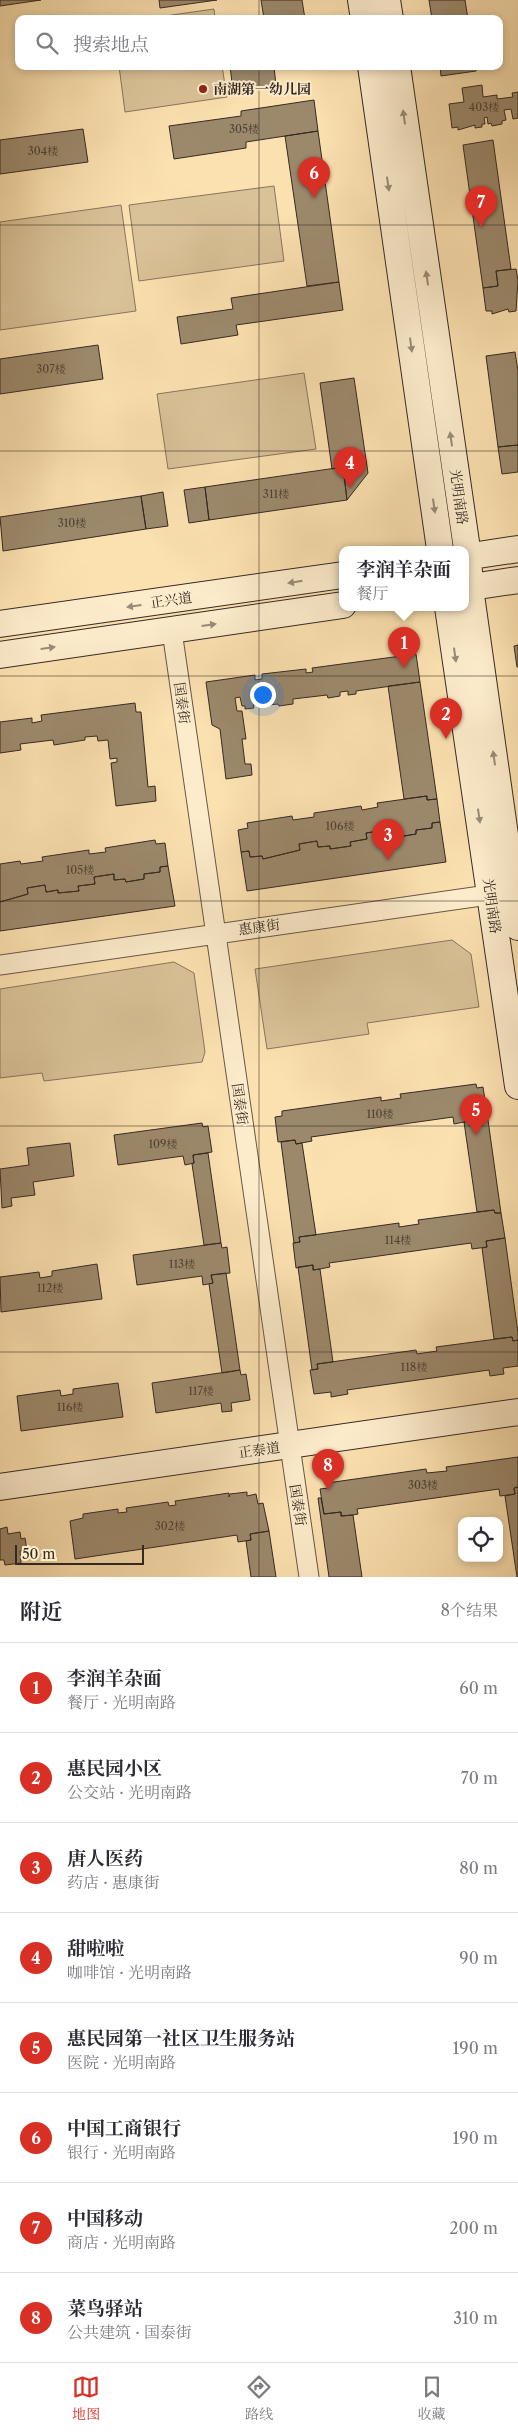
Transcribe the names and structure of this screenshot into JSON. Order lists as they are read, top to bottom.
{
  "streets": {
    "main road": ["光明南路", "正兴道", "正泰道"],
    "street": ["国泰街", "惠康街"]
  },
  "crossings": [
    ["光明南路", "惠康街"],
    ["国泰街", "惠康街"],
    ["国泰街", "正泰道"]
  ],
  "places": ["南湖第一幼儿园"],
  "house_numbers": [
    "403楼",
    "305楼",
    "304楼",
    "307楼",
    "311楼",
    "310楼",
    "106楼",
    "105楼",
    "110楼",
    "109楼",
    "114楼",
    "113楼",
    "112楼",
    "118楼",
    "117楼",
    "116楼",
    "303楼",
    "302楼"
  ],
  "scale_bar": "50 m",
  "page": {
    "search": "搜索地点",
    "pins": [
      "6",
      "7",
      "4",
      "1",
      "2",
      "3",
      "5",
      "8"
    ],
    "popup": ["李润羊杂面", "餐厅"],
    "scale": "50 m",
    "heading": ["附近", "8个结果"],
    "list": [
      {
        "mark": "1",
        "name": "李润羊杂面",
        "note": "餐厅 · 光明南路",
        "value": "60 m"
      },
      {
        "mark": "2",
        "name": "惠民园小区",
        "note": "公交站 · 光明南路",
        "value": "70 m"
      },
      {
        "mark": "3",
        "name": "唐人医药",
        "note": "药店 · 惠康街",
        "value": "80 m"
      },
      {
        "mark": "4",
        "name": "甜啦啦",
        "note": "咖啡馆 · 光明南路",
        "value": "90 m"
      },
      {
        "mark": "5",
        "name": "惠民园第一社区卫生服务站",
        "note": "医院 · 光明南路",
        "value": "190 m"
      },
      {
        "mark": "6",
        "name": "中国工商银行",
        "note": "银行 · 光明南路",
        "value": "190 m"
      },
      {
        "mark": "7",
        "name": "中国移动",
        "note": "商店 · 光明南路",
        "value": "200 m"
      },
      {
        "mark": "8",
        "name": "菜鸟驿站",
        "note": "公共建筑 · 国泰街",
        "value": "310 m"
      }
    ],
    "nav": ["地图", "路线", "收藏"]
  }
}
